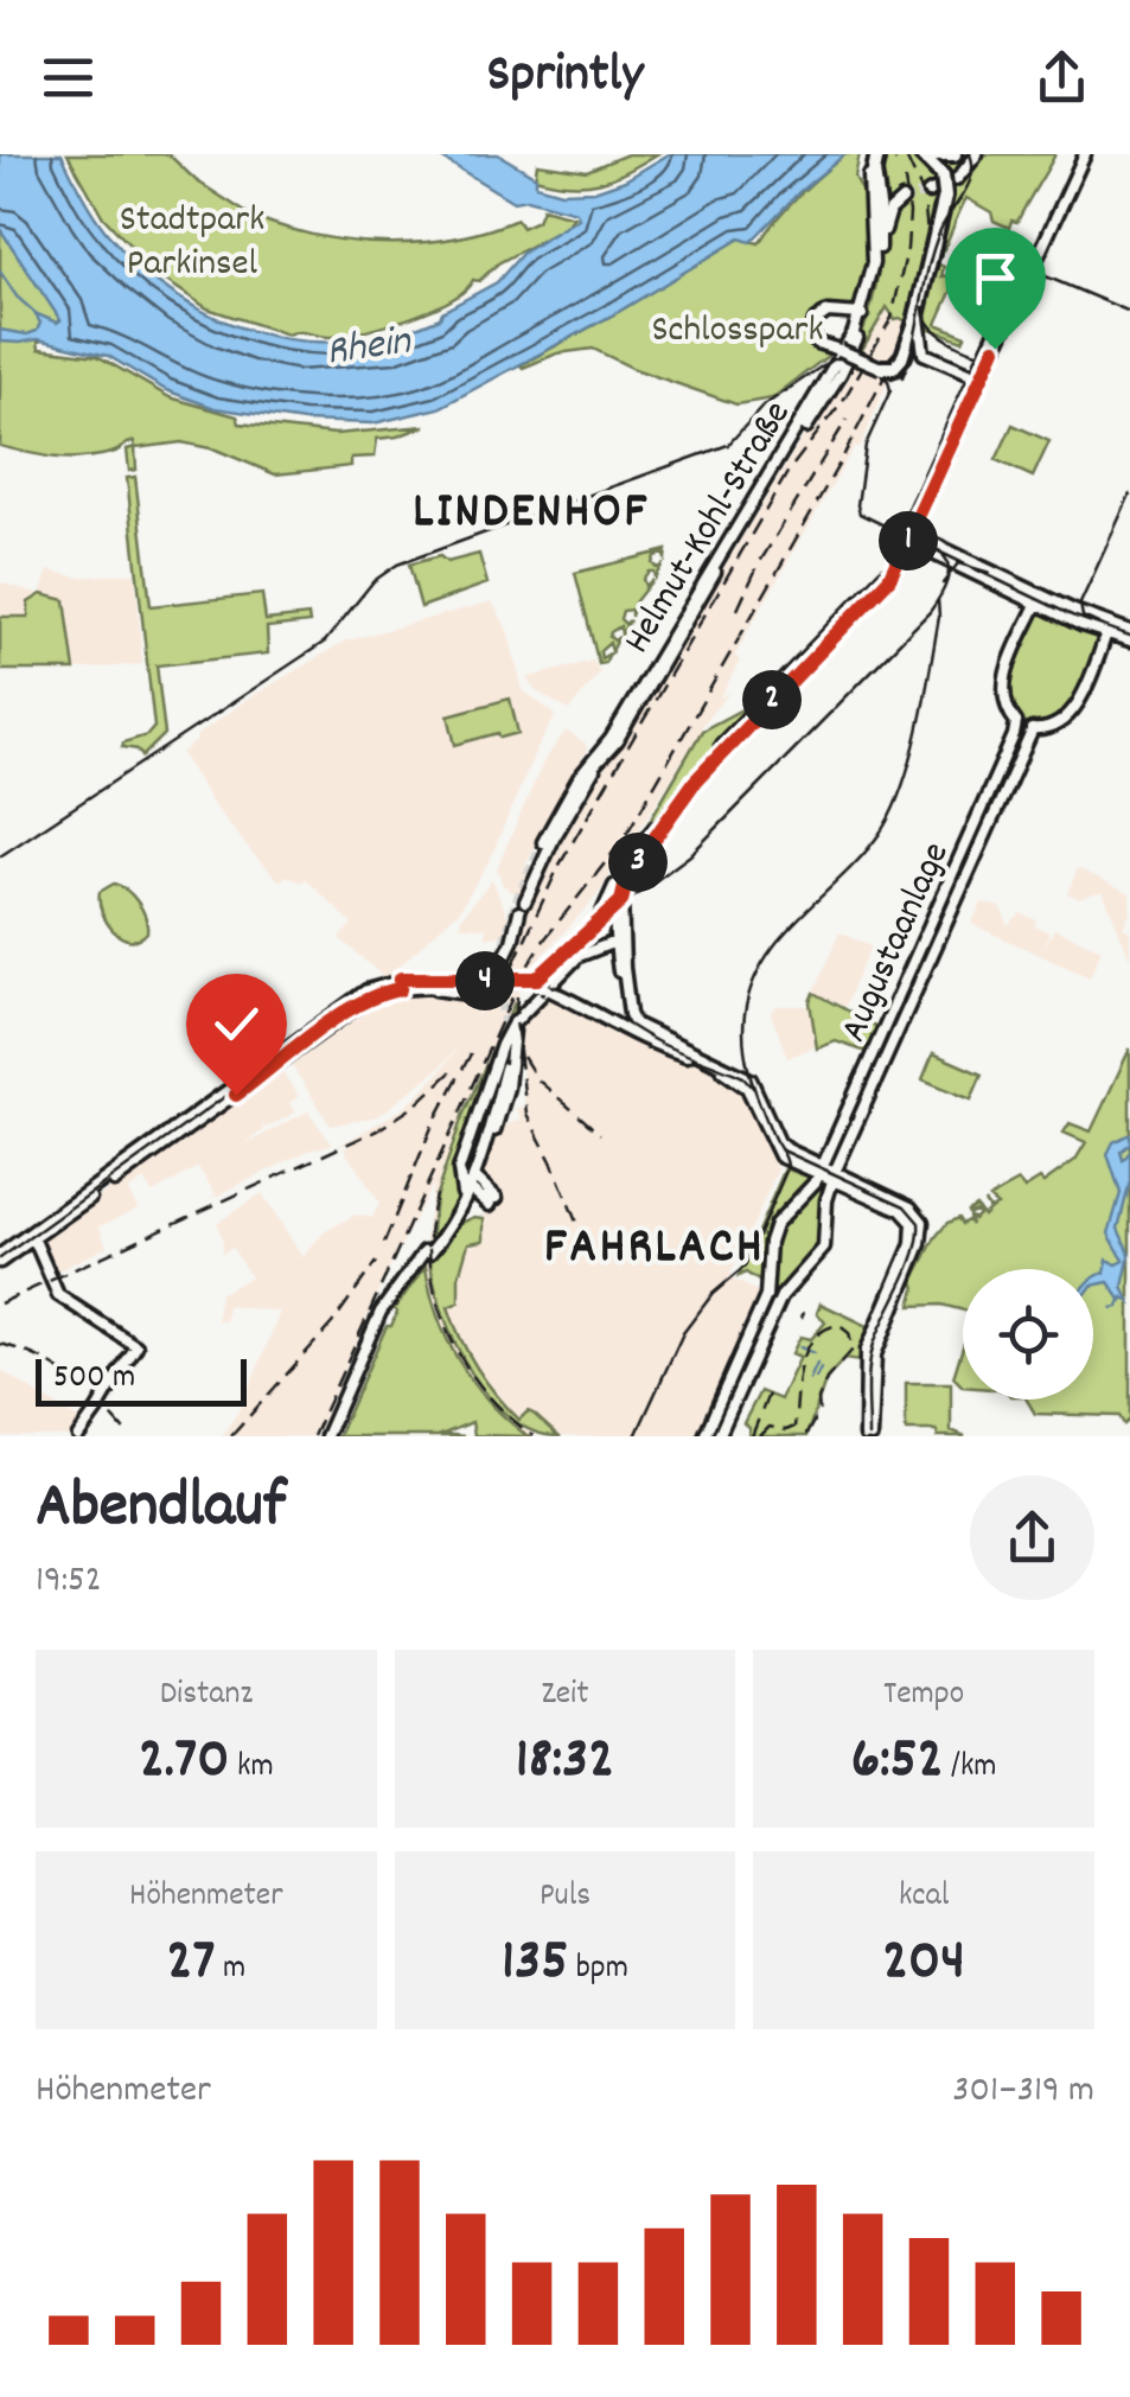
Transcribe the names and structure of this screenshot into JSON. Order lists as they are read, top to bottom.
{
  "streets": {
    "main road": ["Helmut-Kohl-Straße", "Augustaanlage"]
  },
  "districts": ["LINDENHOF", "FAHRLACH"],
  "water": ["Rhein"],
  "parks": ["Stadtpark Parkinsel", "Schlosspark"],
  "scale_bar": "500 m",
  "page": {
    "header": "Sprintly",
    "pins": [
      "1",
      "2",
      "3",
      "4"
    ],
    "scale": "500 m",
    "heading": ["Abendlauf", "19:52"],
    "stats": [
      ["Distanz", "2.70 km"],
      ["Zeit", "18:32"],
      ["Tempo", "6:52 /km"],
      ["Höhenmeter", "27 m"],
      ["Puls", "135 bpm"],
      ["kcal", "204"]
    ],
    "chart": ["Höhenmeter", "301–319 m"]
  }
}
